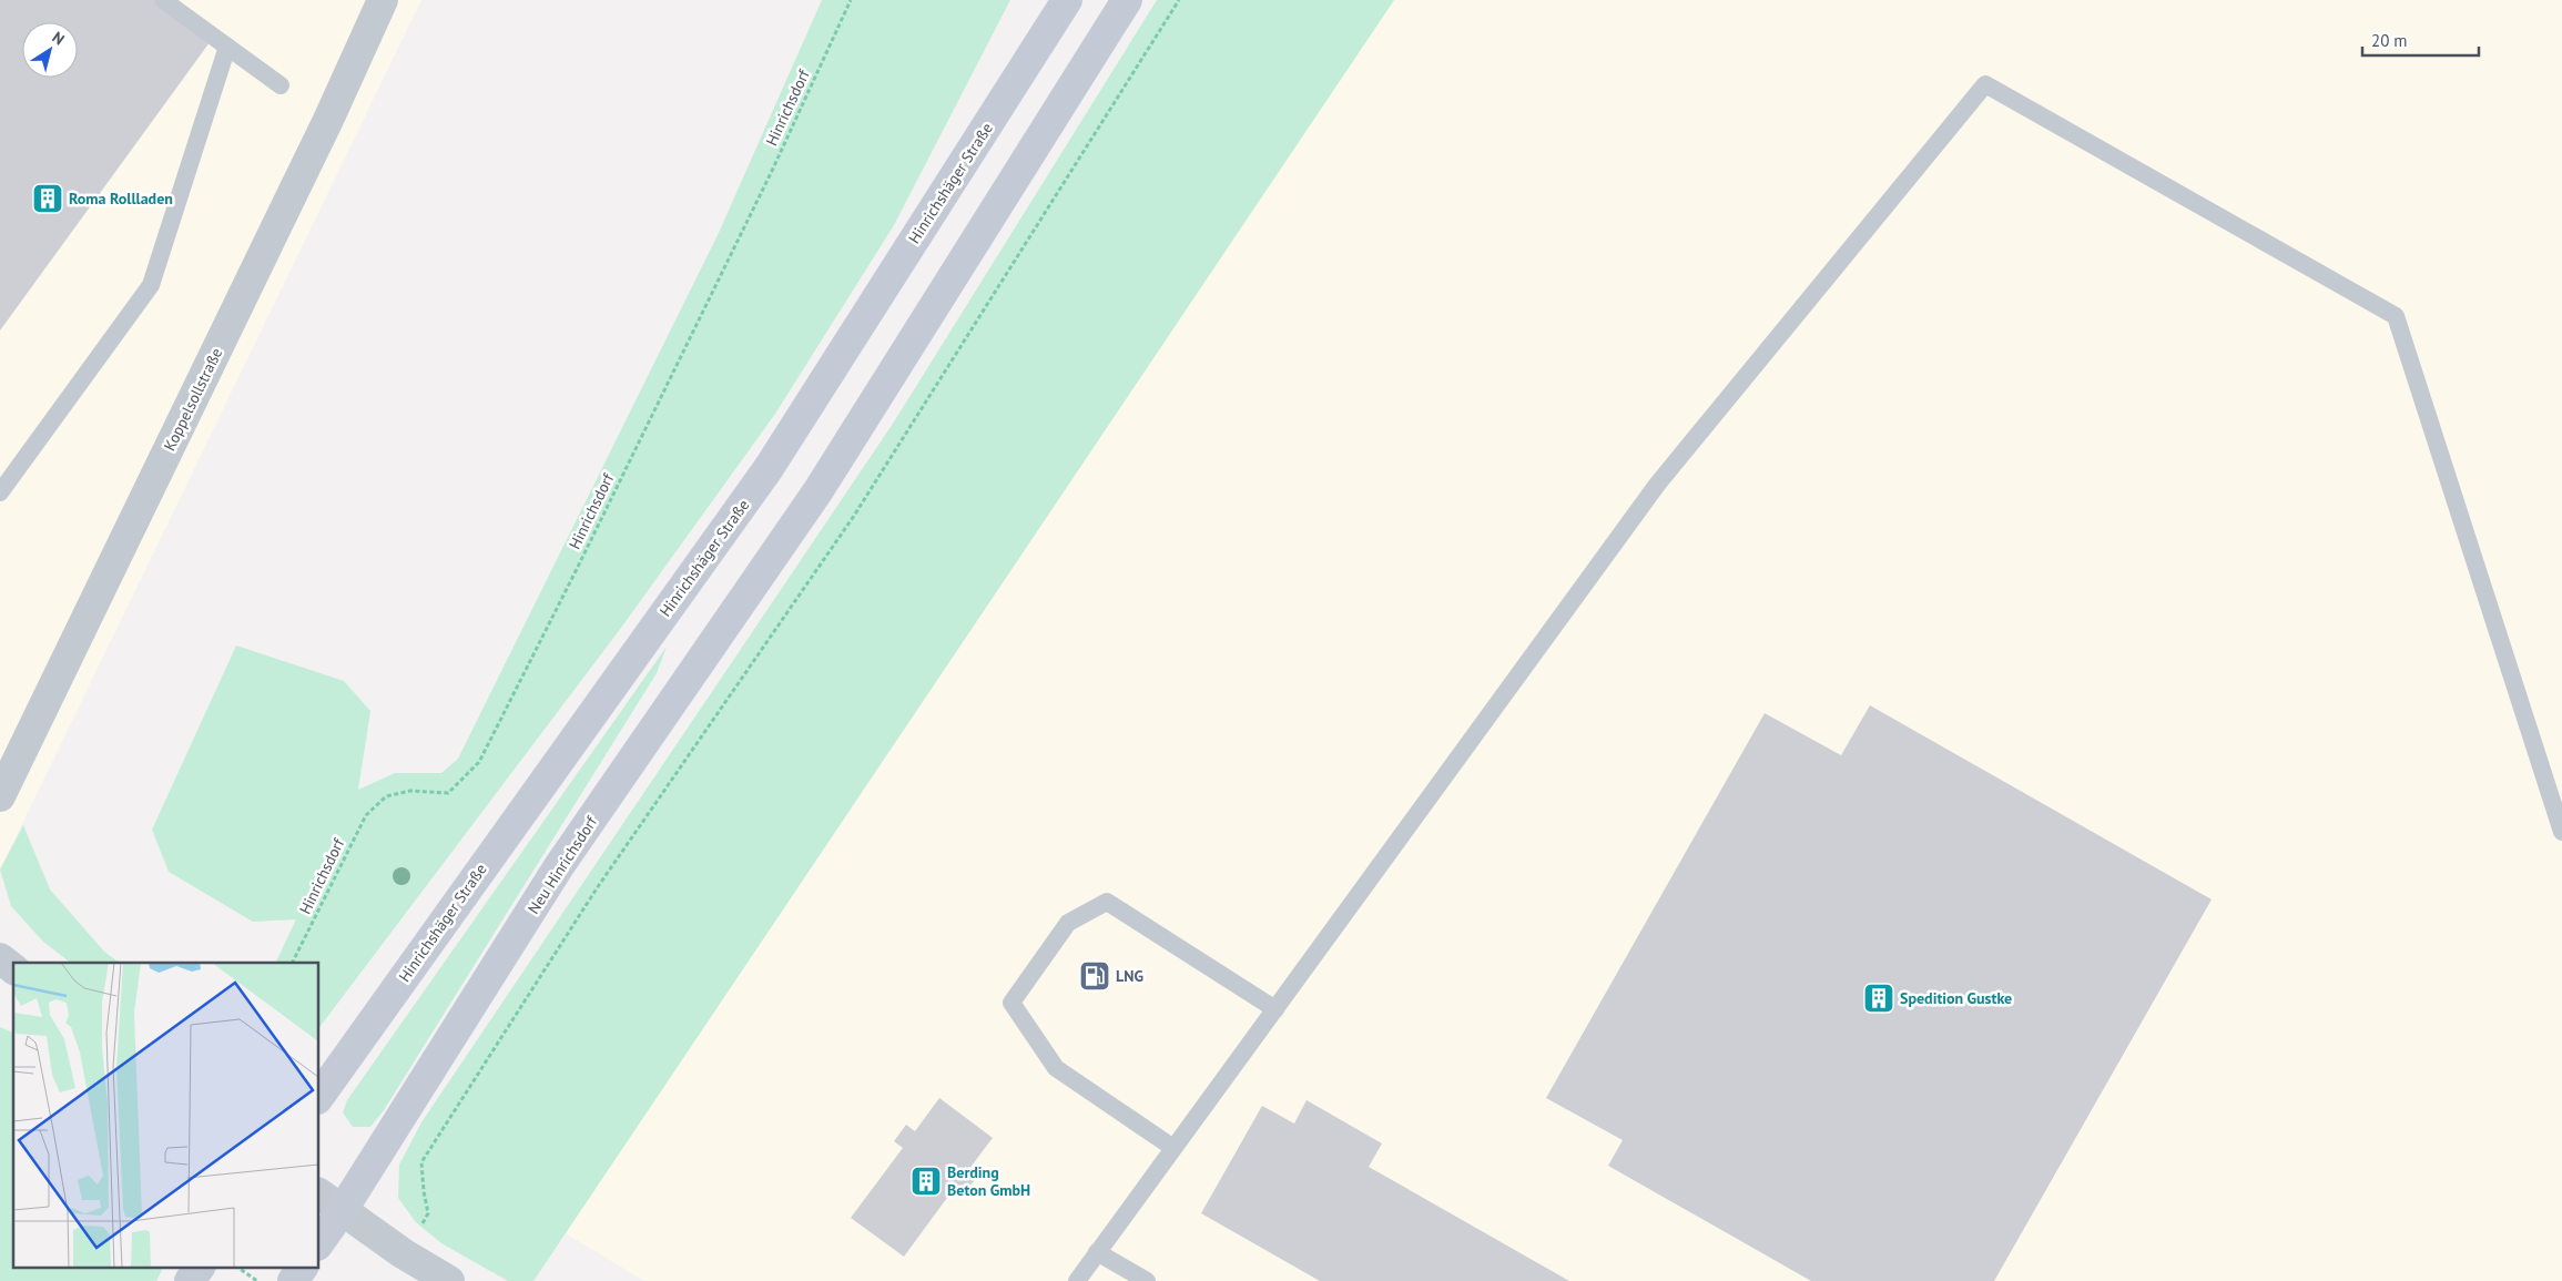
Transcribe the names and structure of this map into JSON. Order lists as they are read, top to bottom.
{
  "streets": {
    "main road": ["Hinrichshäger Straße", "Neu Hinrichsdorf"],
    "street": ["Koppelsollstraße"],
    "path": ["Hinrichsdorf"]
  },
  "places": {
    "building": ["Roma Rollladen", "Spedition Gustke", "Berding Beton GmbH"],
    "fuel station": ["LNG"]
  },
  "scale_bar": "20 m",
  "north": "top right"
}
